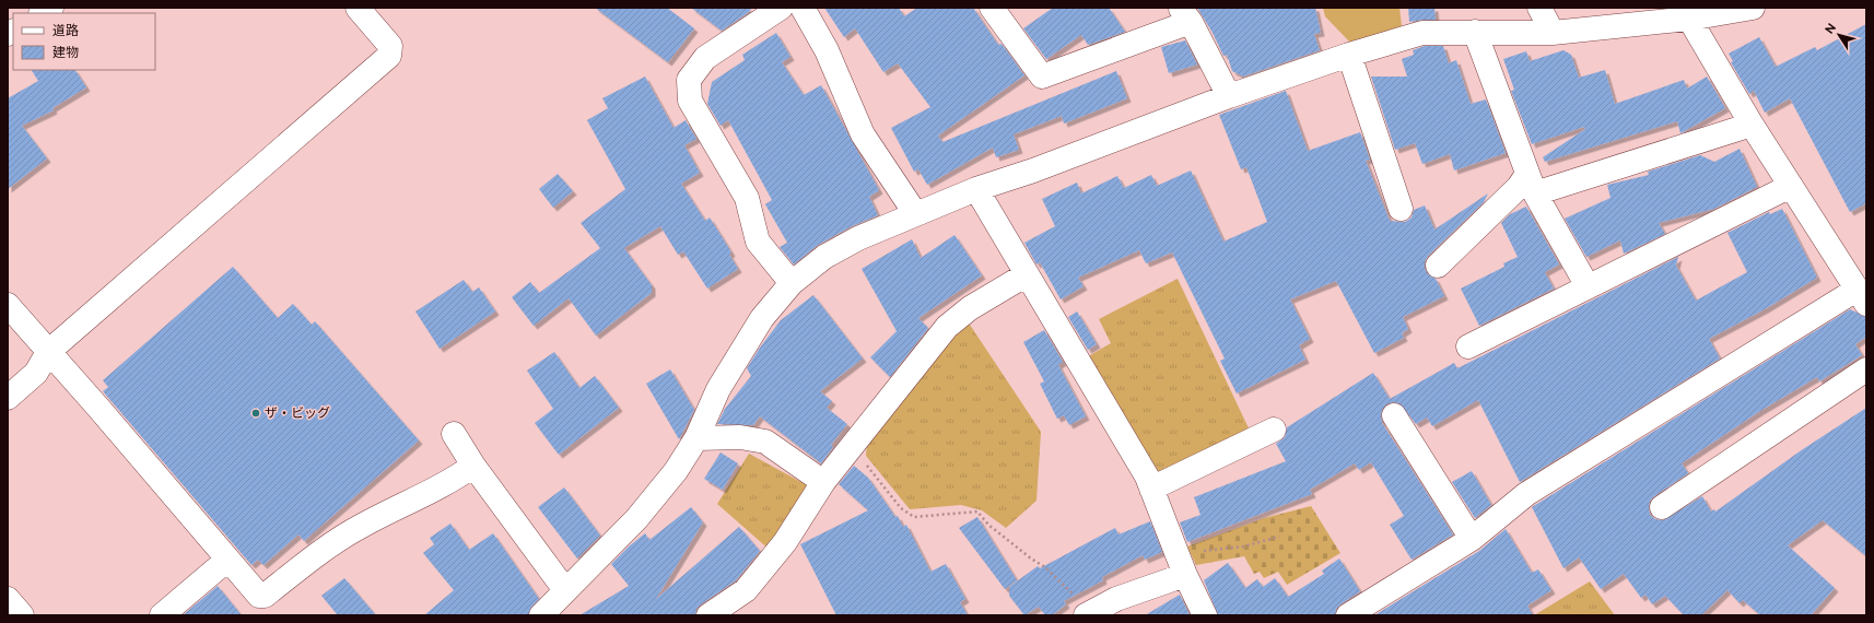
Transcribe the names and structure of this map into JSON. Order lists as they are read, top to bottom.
{
  "places": ["ザ・ビッグ"],
  "legend": ["道路", "建物"],
  "north": "top left"
}
